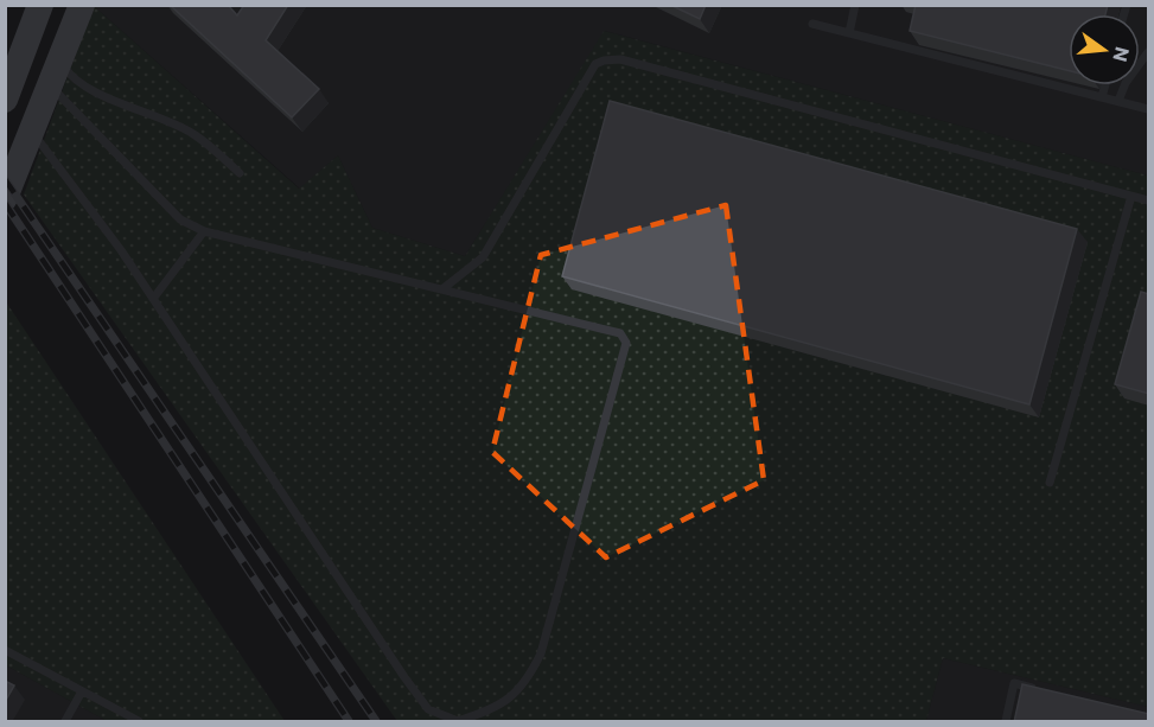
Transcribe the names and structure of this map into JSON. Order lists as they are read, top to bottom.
{
  "north": "right"
}
